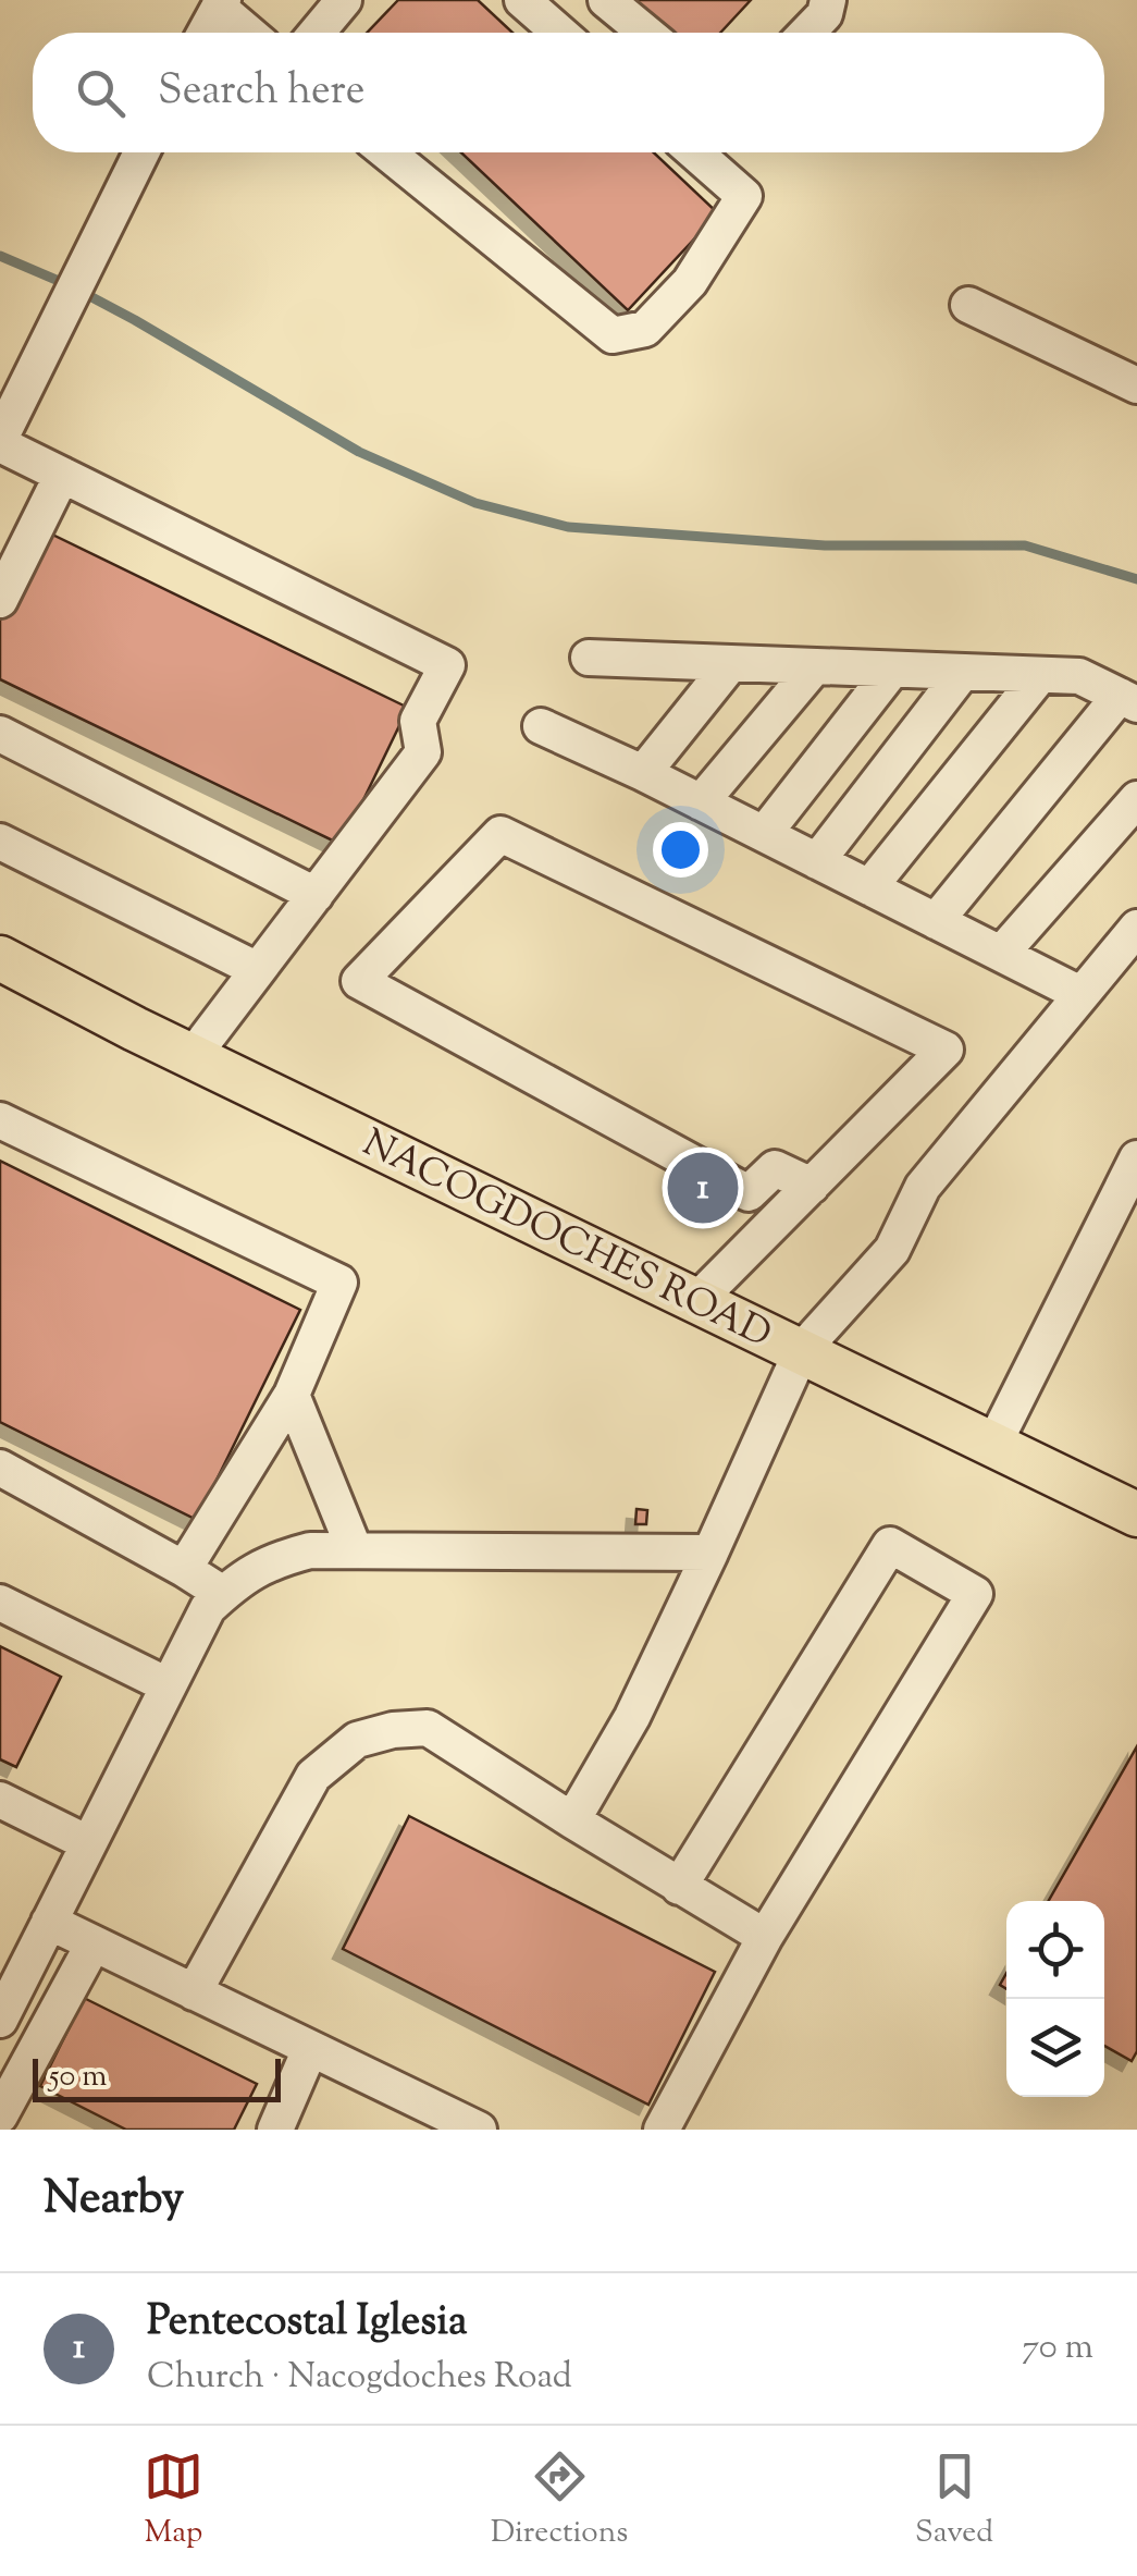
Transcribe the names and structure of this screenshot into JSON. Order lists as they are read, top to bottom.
{
  "streets": {
    "main road": ["NACOGDOCHES ROAD"]
  },
  "scale_bar": "50 m",
  "page": {
    "search": "Search here",
    "pins": "1",
    "scale": "50 m",
    "heading": "Nearby",
    "list": [
      {
        "mark": "1",
        "name": "Pentecostal Iglesia",
        "note": "Church · Nacogdoches Road",
        "value": "70 m"
      }
    ],
    "nav": ["Map", "Directions", "Saved"]
  }
}
